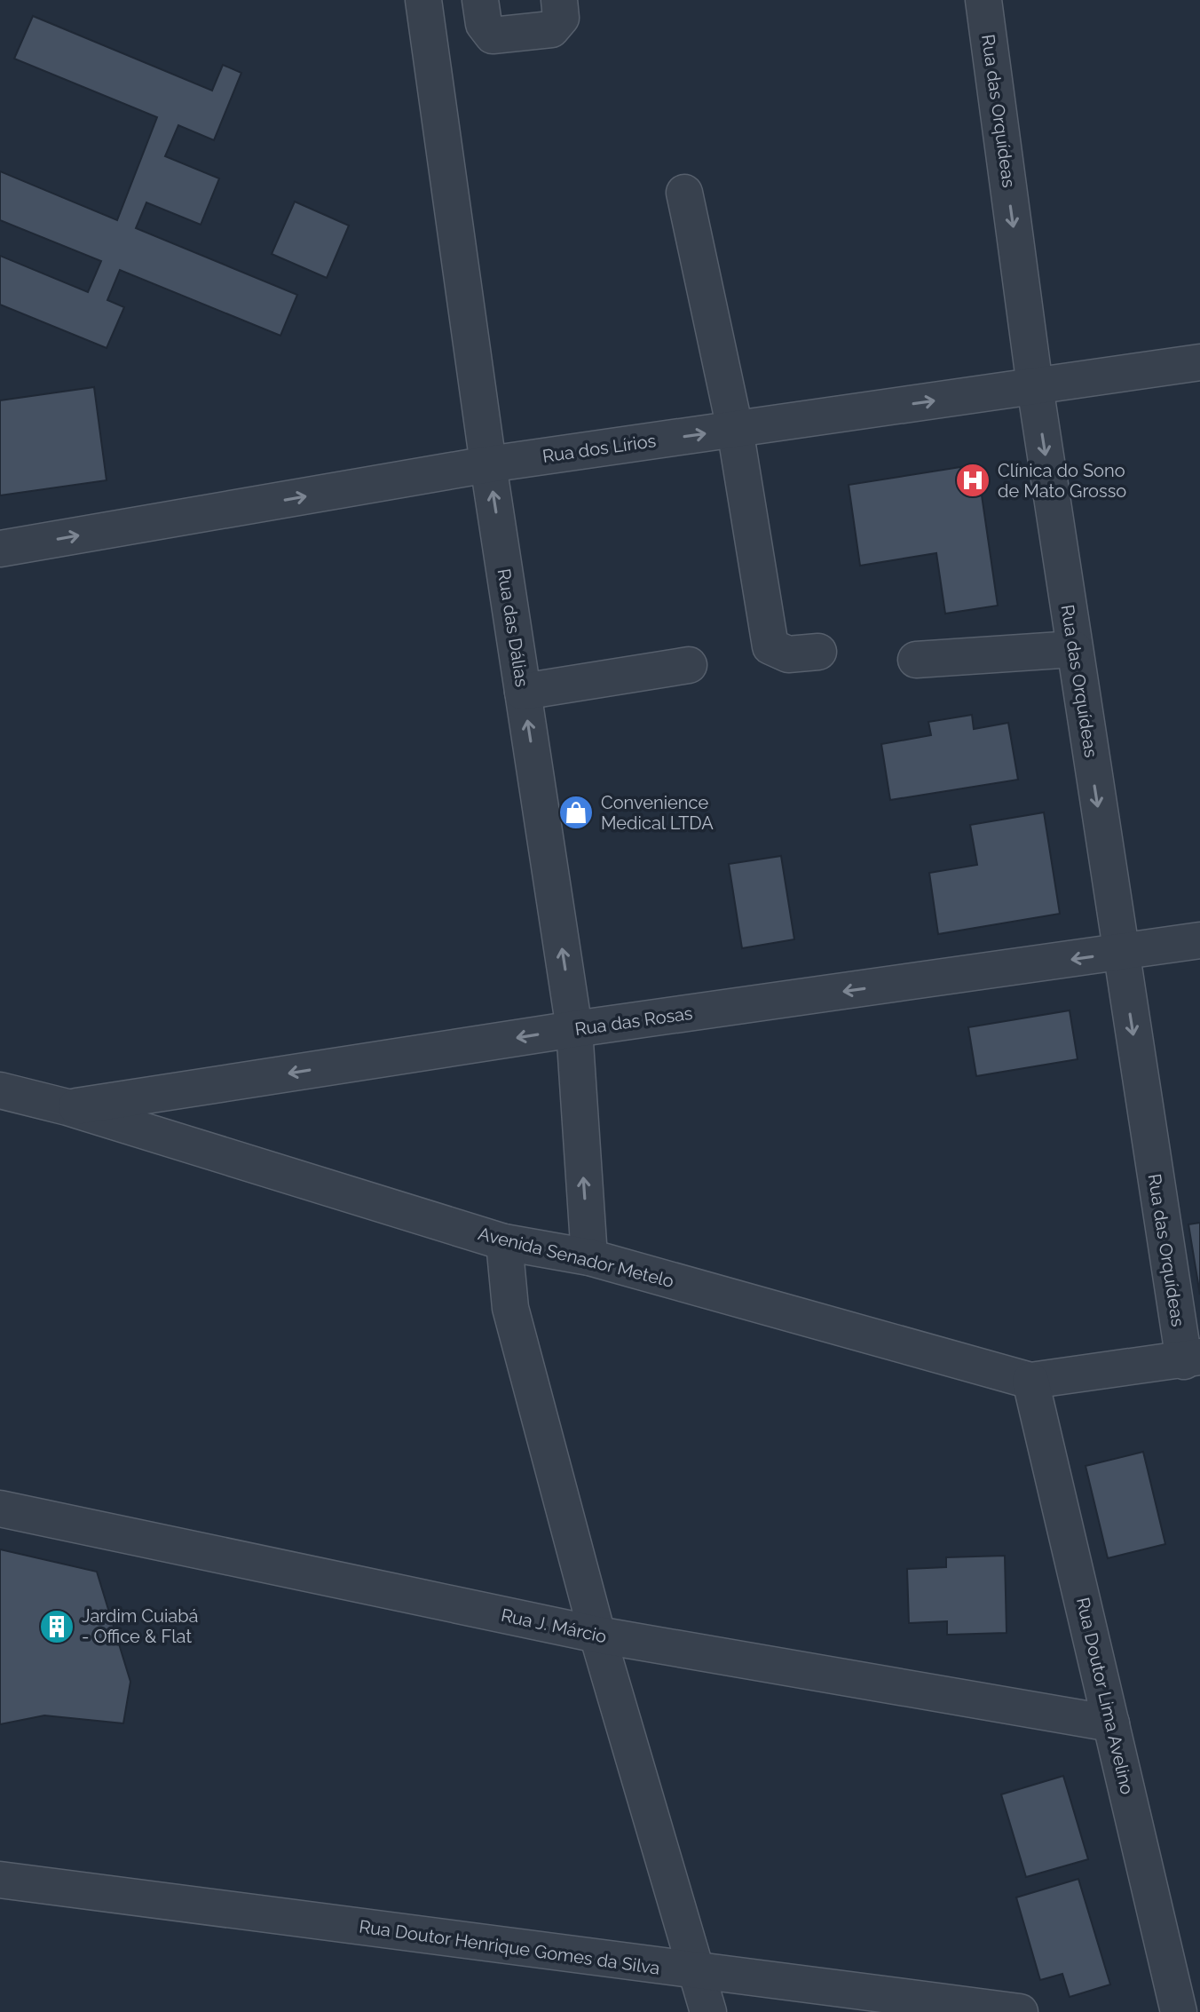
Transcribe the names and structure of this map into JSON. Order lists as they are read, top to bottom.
{
  "streets": {
    "street": [
      "Rua das Orquídeas",
      "Rua dos Lírios",
      "Rua das Dálias",
      "Rua das Rosas",
      "Avenida Senador Metelo",
      "Rua J. Márcio",
      "Rua Doutor Lima Avelino",
      "Rua Doutor Henrique Gomes da Silva"
    ]
  },
  "crossings": [
    ["Rua das Orquídeas", "Rua dos Lírios"],
    ["Rua das Orquídeas", "Rua das Rosas"],
    ["Rua das Orquídeas", "Avenida Senador Metelo"],
    ["Rua dos Lírios", "Rua das Dálias"],
    ["Rua das Dálias", "Rua das Rosas"],
    ["Rua das Dálias", "Avenida Senador Metelo"],
    ["Rua das Rosas", "Avenida Senador Metelo"],
    ["Avenida Senador Metelo", "Rua Doutor Lima Avelino"],
    ["Rua J. Márcio", "Rua Doutor Lima Avelino"]
  ],
  "one_way": ["Rua das Orquídeas", "Rua das Dálias", "Rua das Rosas"],
  "places": {
    "hospital": ["Clínica do Sono de Mato Grosso"],
    "shop": ["Convenience Medical LTDA"],
    "building": ["Jardim Cuiabá - Office & Flat"]
  }
}
